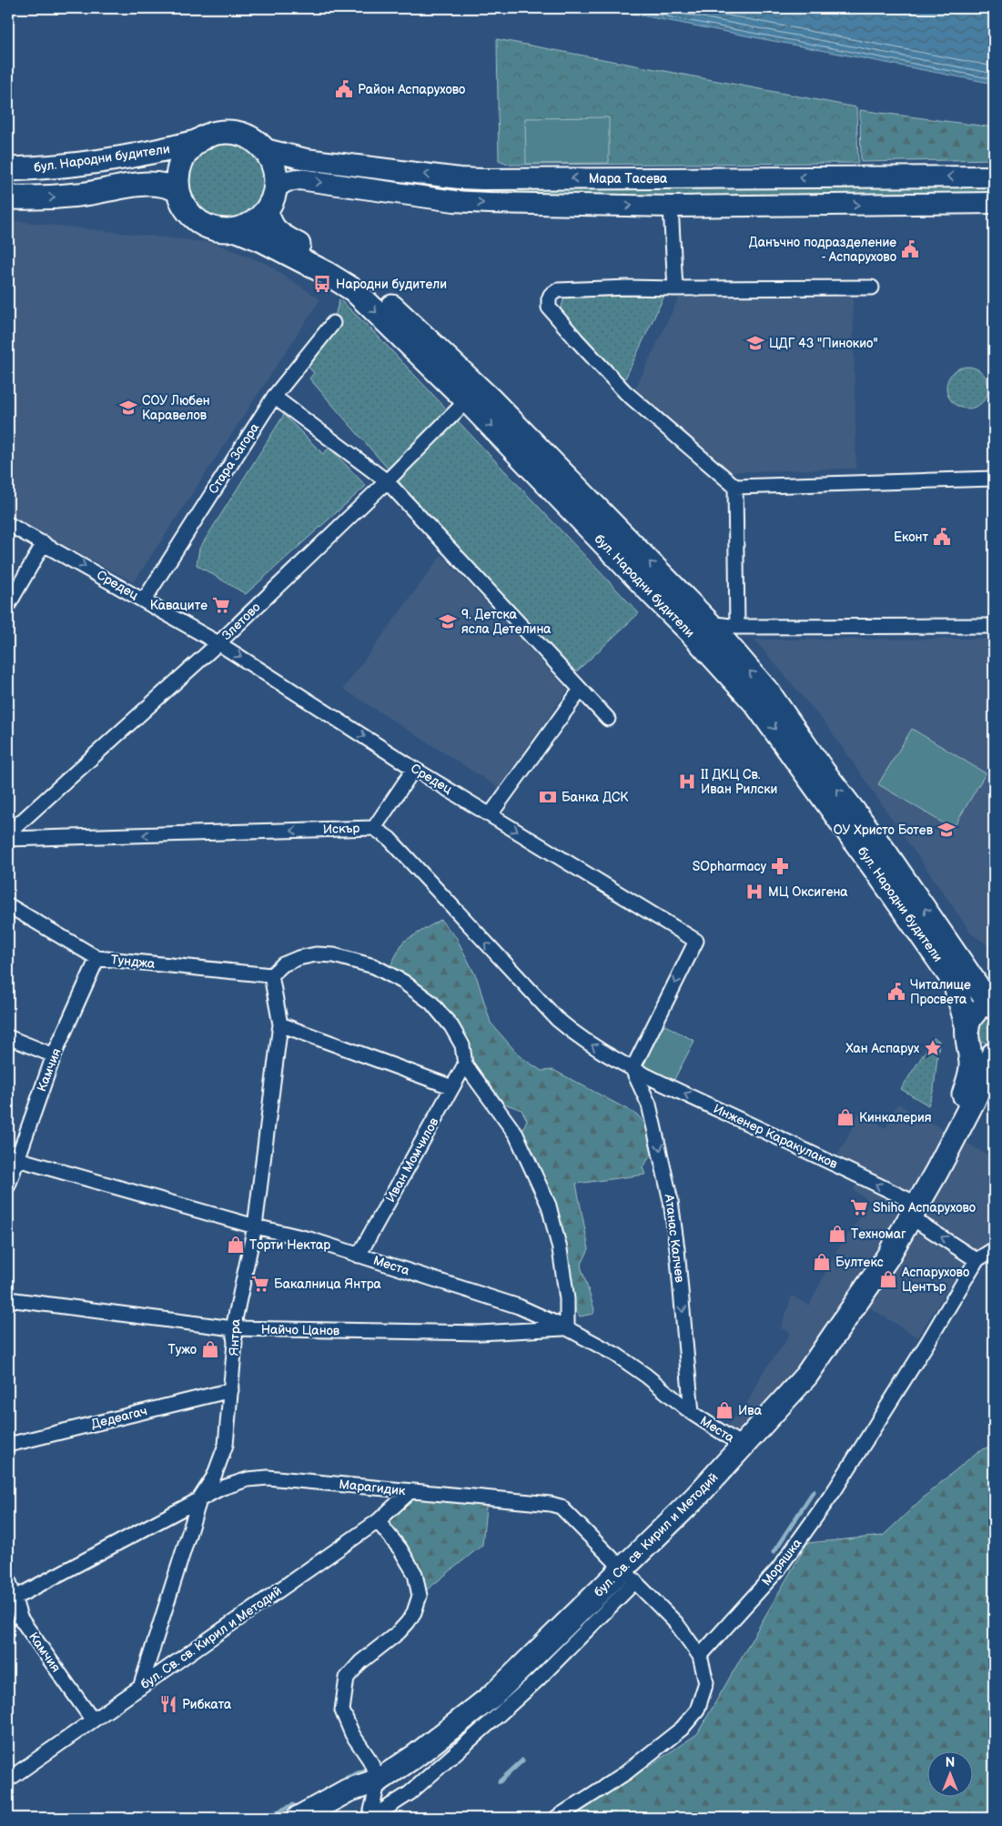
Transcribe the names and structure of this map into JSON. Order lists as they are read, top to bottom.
{
  "streets": {
    "main road": ["бул. Народни будители", "Мара Тасева", "бул. Св. св. Кирил и Методий"],
    "street": [
      "Стара Загора",
      "Средец",
      "Злетово",
      "Искър",
      "Тунджа",
      "Камчия",
      "Инженер Каракулаков",
      "Иван Момчилов",
      "Атанас Калчев",
      "Места",
      "Найчо Цанов",
      "Янтра",
      "Дедеагач",
      "Марагидик",
      "Моряшка"
    ]
  },
  "crossings": [
    ["бул. Народни будители", "Мара Тасева"],
    ["бул. Народни будители", "Злетово"],
    ["бул. Народни будители", "бул. Св. св. Кирил и Методий"],
    ["Стара Загора", "Средец"],
    ["Средец", "Злетово"],
    ["Средец", "Искър"],
    ["Средец", "Инженер Каракулаков"],
    ["Средец", "Атанас Калчев"],
    ["Искър", "Инженер Каракулаков"],
    ["Искър", "Атанас Калчев"],
    ["Тунджа", "Камчия"],
    ["Тунджа", "Янтра"],
    ["Камчия", "Места"],
    ["Камчия", "Марагидик"],
    ["Камчия", "бул. Св. св. Кирил и Методий"],
    ["Инженер Каракулаков", "Атанас Калчев"],
    ["Инженер Каракулаков", "бул. Св. св. Кирил и Методий"],
    ["Инженер Каракулаков", "Моряшка"],
    ["Иван Момчилов", "Места"],
    ["Атанас Калчев", "Места"],
    ["Места", "Найчо Цанов"],
    ["Места", "Янтра"],
    ["Места", "бул. Св. св. Кирил и Методий"],
    ["Найчо Цанов", "Янтра"],
    ["Янтра", "Дедеагач"],
    ["Янтра", "Марагидик"],
    ["Янтра", "бул. Св. св. Кирил и Методий"],
    ["Марагидик", "бул. Св. св. Кирил и Методий"],
    ["Марагидик", "Моряшка"]
  ],
  "one_way": ["Средец", "Искър", "Инженер Каракулаков"],
  "places": {
    "public building": [
      "Район Аспарухово",
      "Данъчно подразделение - Аспарухово",
      "Еконт",
      "Читалище Просвета"
    ],
    "bus stop": ["Народни будители"],
    "school or university": [
      "ЦДГ 43 \"Пинокио\"",
      "СОУ Любен Каравелов",
      "9. Детска ясла Детелина",
      "ОУ Христо Ботев"
    ],
    "supermarket": ["Каваците", "Shiho Аспарухово", "Бакалница Янтра"],
    "hospital": ["II ДКЦ Св. Иван Рилски", "МЦ Оксигена"],
    "bank": ["Банка ДСК"],
    "pharmacy": ["SOpharmacy"],
    "place": ["Хан Аспарух"],
    "shop": [
      "Кинкалерия",
      "Техномаг",
      "Торти Нектар",
      "Бултекс",
      "Аспарухово Център",
      "Тужо",
      "Ива"
    ],
    "restaurant": ["Рибката"]
  },
  "north": "top"
}
